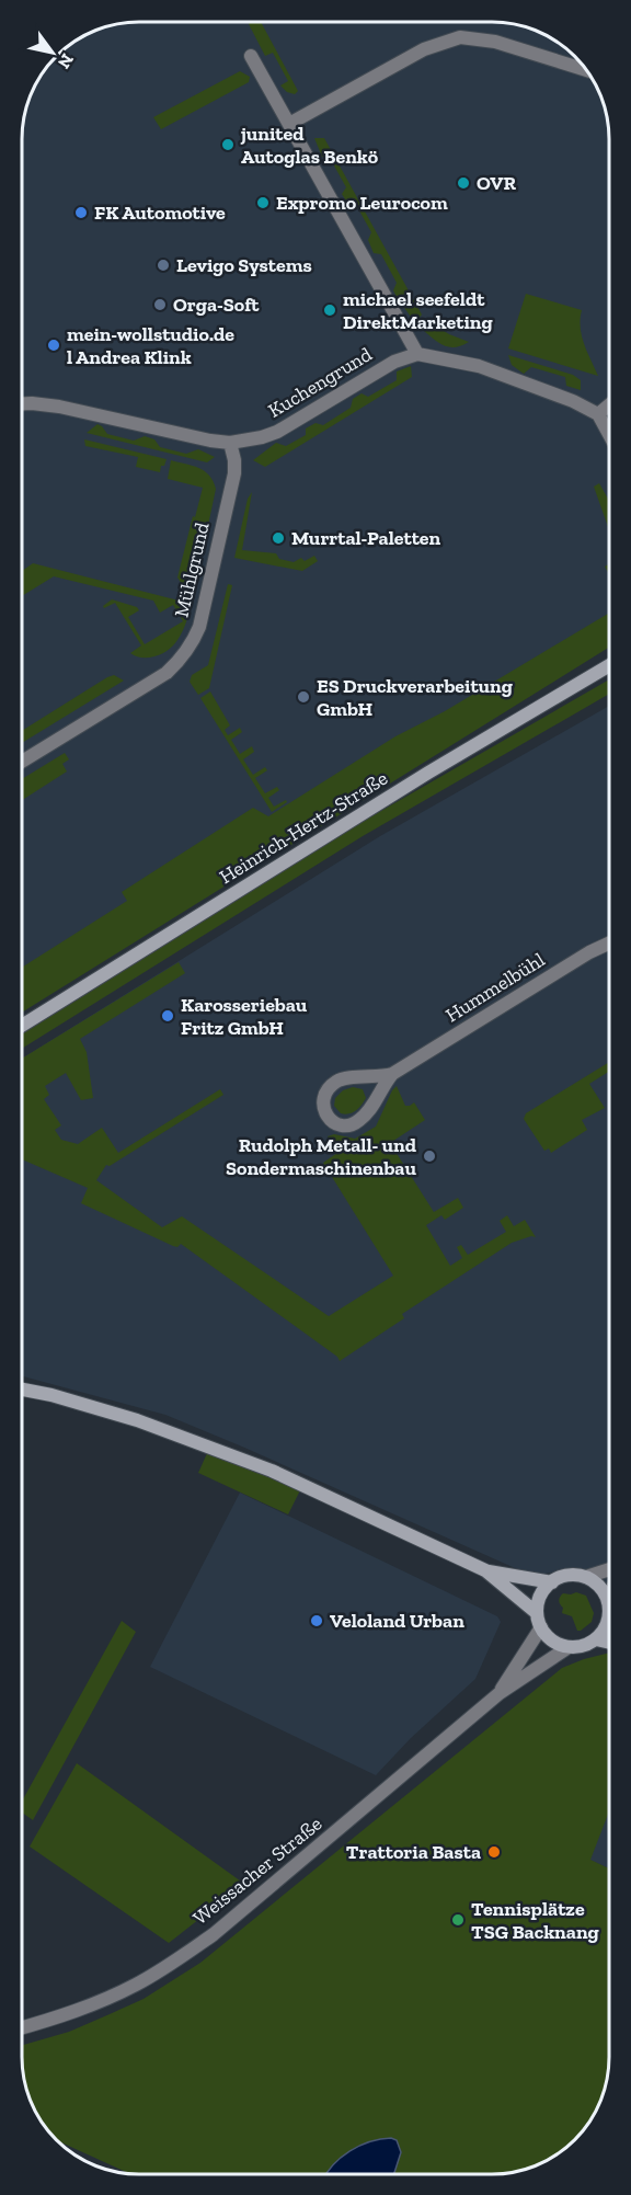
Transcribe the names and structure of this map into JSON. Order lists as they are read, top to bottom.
{
  "streets": {
    "street": [
      "Kuchengrund",
      "Mühlgrund",
      "Heinrich-Hertz-Straße",
      "Hummelbühl",
      "Weissacher Straße"
    ]
  },
  "crossings": [
    ["Kuchengrund", "Mühlgrund"]
  ],
  "places": [
    "junited Autoglas Benkö",
    "OVR",
    "Expromo Leurocom",
    "FK Automotive",
    "Levigo Systems",
    "Orga-Soft",
    "michael seefeldt DirektMarketing",
    "mein-wollstudio.de l Andrea Klink",
    "Murrtal-Paletten",
    "ES Druckverarbeitung GmbH",
    "Karosseriebau Fritz GmbH",
    "Rudolph Metall- und Sondermaschinenbau",
    "Veloland Urban",
    "Trattoria Basta",
    "Tennisplätze TSG Backnang"
  ],
  "north": "bottom right"
}
